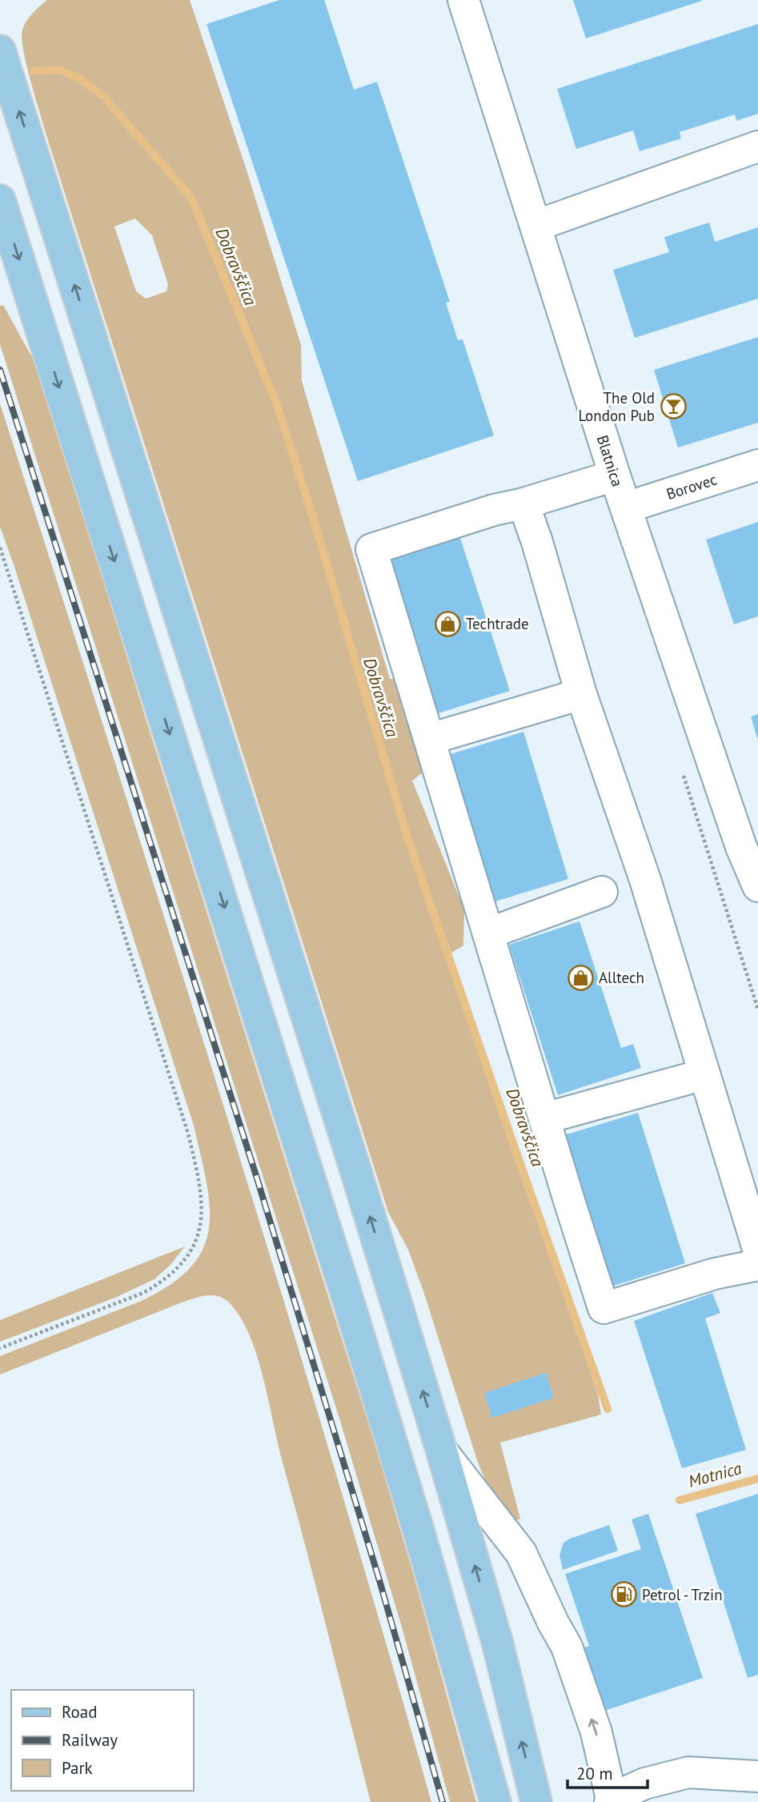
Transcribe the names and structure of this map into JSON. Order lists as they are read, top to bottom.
{
  "streets": {
    "street": ["Blatnica", "Borovec"]
  },
  "crossings": [
    ["Blatnica", "Borovec"]
  ],
  "water": ["Dobravščica", "Motnica"],
  "places": {
    "bar": ["The Old London Pub"],
    "shop": ["Techtrade", "Alltech"],
    "fuel station": ["Petrol - Trzin"]
  },
  "legend": ["Road", "Railway", "Park"],
  "scale_bar": "20 m"
}
